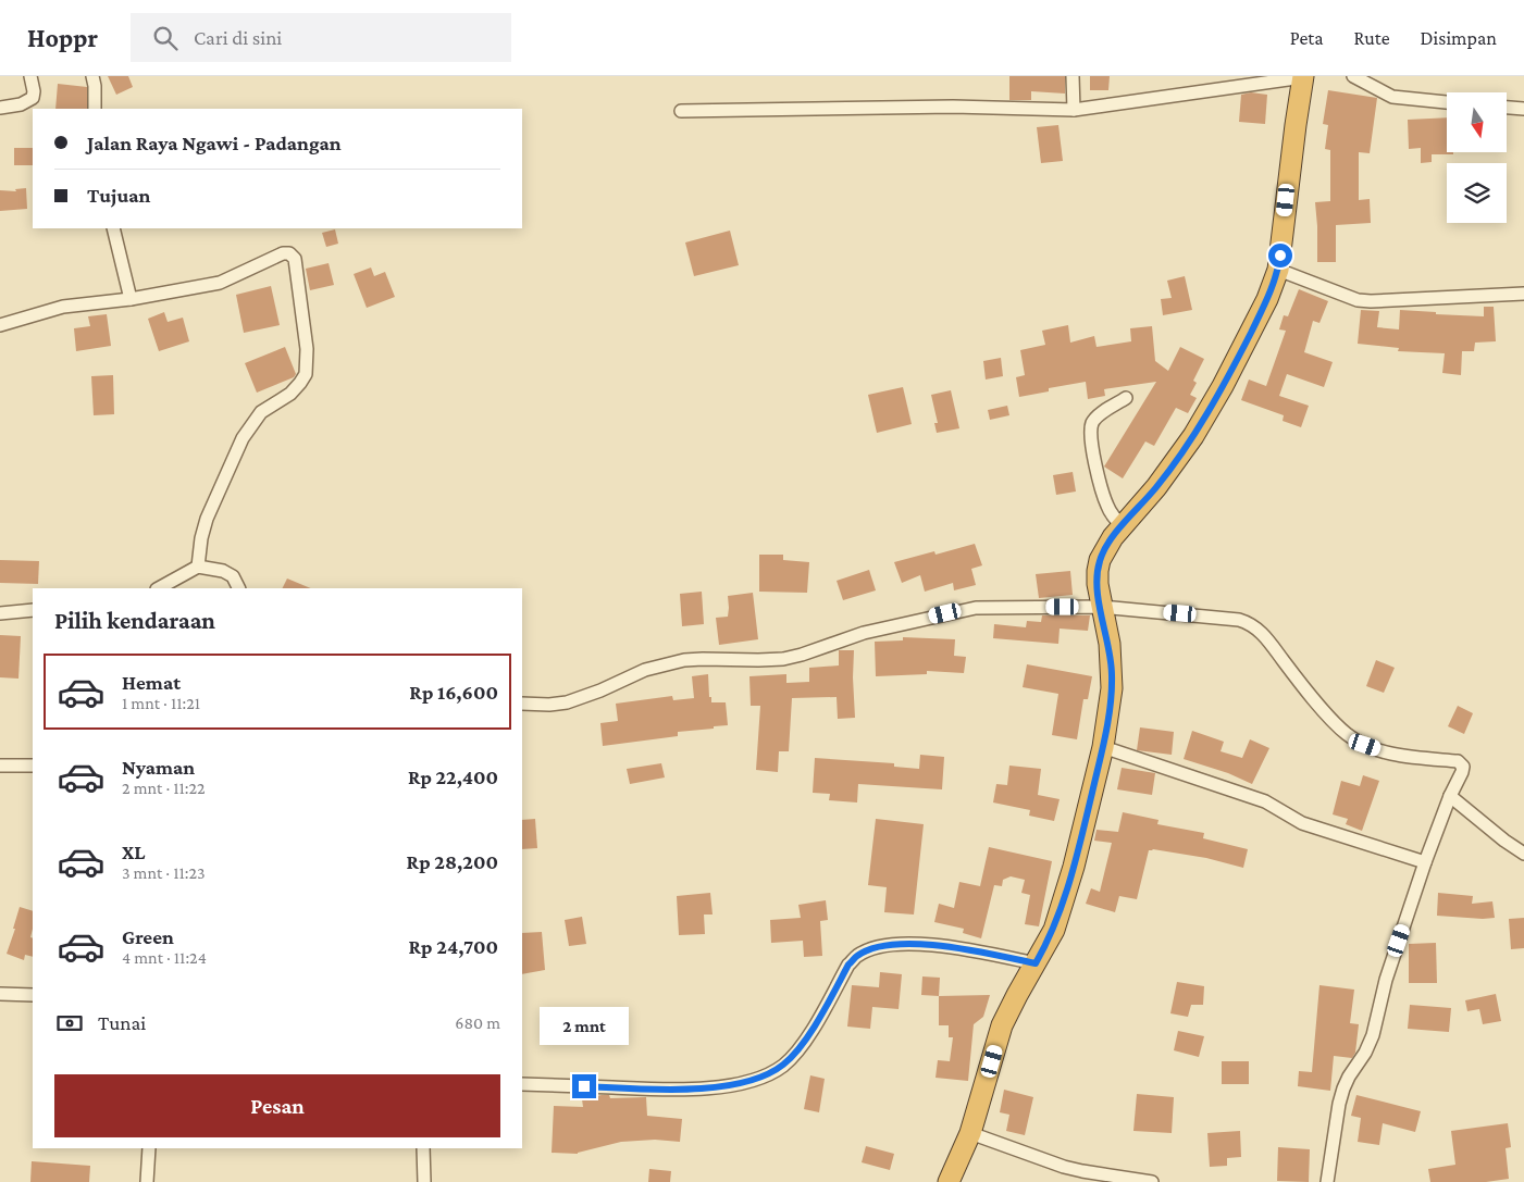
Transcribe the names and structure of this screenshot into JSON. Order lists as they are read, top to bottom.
{
  "north": "bottom",
  "page": {
    "header": "Hoppr",
    "search": "Cari di sini",
    "nav": ["Peta", "Rute", "Disimpan"],
    "banner": ["Jalan Raya Ngawi - Padangan", "Tujuan"],
    "heading": "Pilih kendaraan",
    "list": [
      {
        "name": "Hemat",
        "note": "1 mnt · 11:21",
        "value": "Rp 16,600"
      },
      {
        "name": "Nyaman",
        "note": "2 mnt · 11:22",
        "value": "Rp 22,400"
      },
      {
        "name": "XL",
        "note": "3 mnt · 11:23",
        "value": "Rp 28,200"
      },
      {
        "name": "Green",
        "note": "4 mnt · 11:24",
        "value": "Rp 24,700"
      }
    ],
    "pay": ["Tunai", "680 m"],
    "bubble": "2 mnt",
    "buttons": "Pesan"
  }
}
